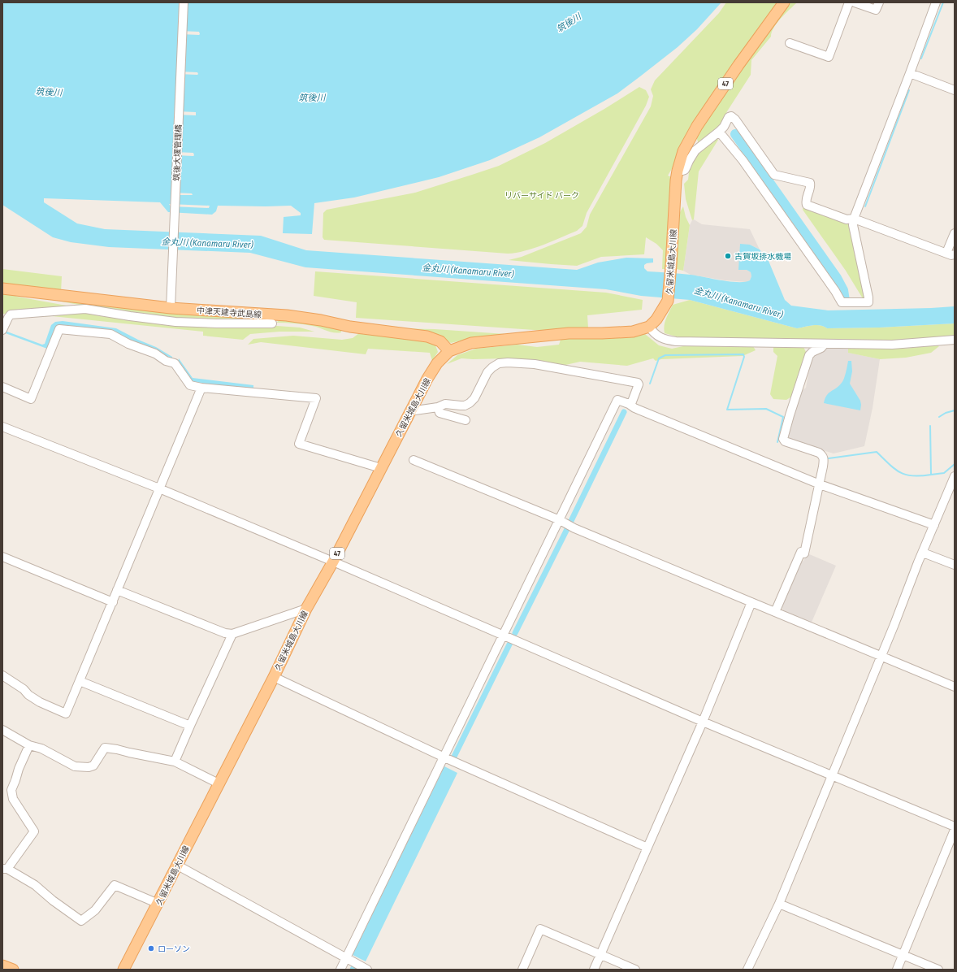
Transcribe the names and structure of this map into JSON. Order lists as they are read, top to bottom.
{
  "streets": {
    "main road": ["47", "久留米城島大川線", "中津天建寺武島線"],
    "street": ["筑後大堰管理橋"]
  },
  "crossings": [
    ["筑後大堰管理橋", "中津天建寺武島線"],
    ["久留米城島大川線", "中津天建寺武島線"]
  ],
  "water": ["筑後川", "金丸川 (Kanamaru River)"],
  "parks": ["リバーサイド パーク"],
  "places": ["古賀坂排水機場", "ローソン"]
}
